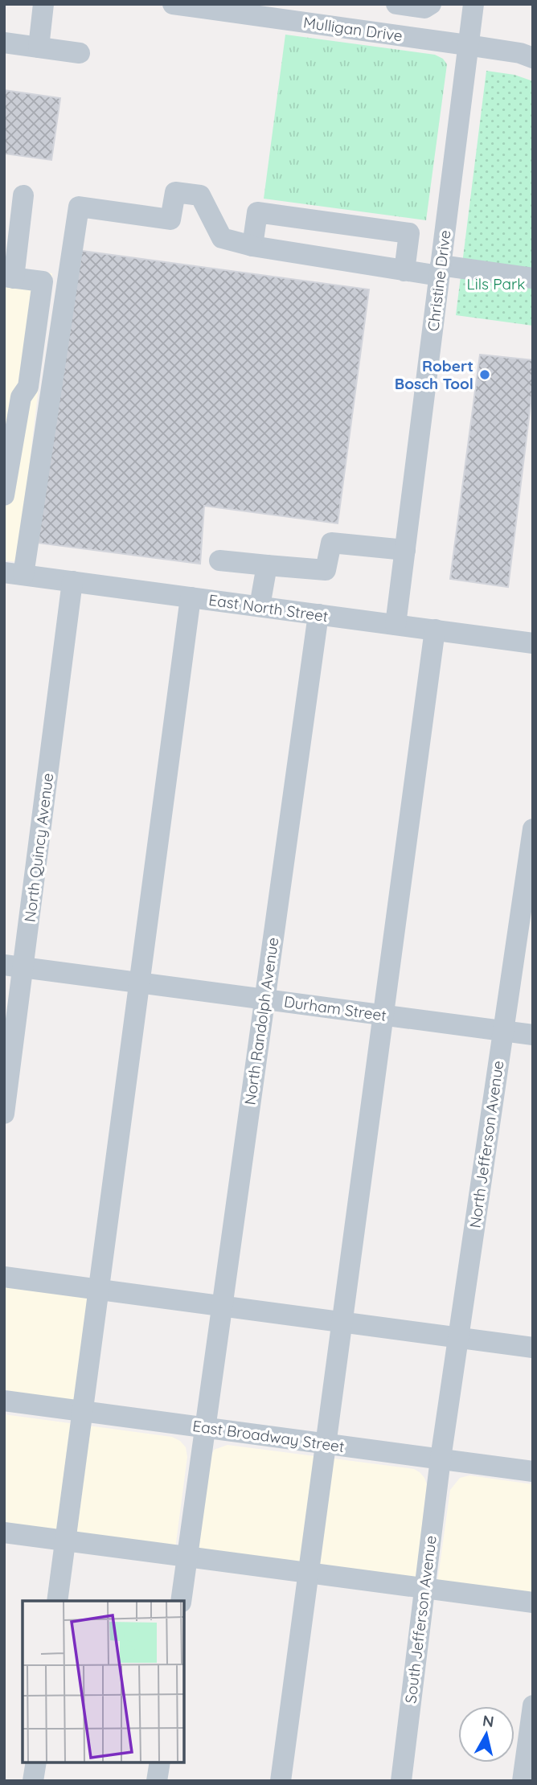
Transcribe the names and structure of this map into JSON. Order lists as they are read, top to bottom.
{
  "streets": {
    "street": [
      "Mulligan Drive",
      "Christine Drive",
      "East North Street",
      "North Quincy Avenue",
      "Durham Street",
      "North Randolph Avenue",
      "North Jefferson Avenue",
      "East Broadway Street",
      "South Jefferson Avenue"
    ]
  },
  "crossings": [
    ["Mulligan Drive", "Christine Drive"],
    ["Christine Drive", "East North Street"],
    ["East North Street", "North Quincy Avenue"],
    ["East North Street", "North Randolph Avenue"],
    ["North Quincy Avenue", "Durham Street"],
    ["Durham Street", "North Randolph Avenue"],
    ["Durham Street", "North Jefferson Avenue"],
    ["North Randolph Avenue", "East Broadway Street"],
    ["North Jefferson Avenue", "East Broadway Street"],
    ["North Jefferson Avenue", "South Jefferson Avenue"],
    ["East Broadway Street", "South Jefferson Avenue"]
  ],
  "parks": ["Lils Park"],
  "places": ["Robert Bosch Tool"],
  "north": "top"
}
